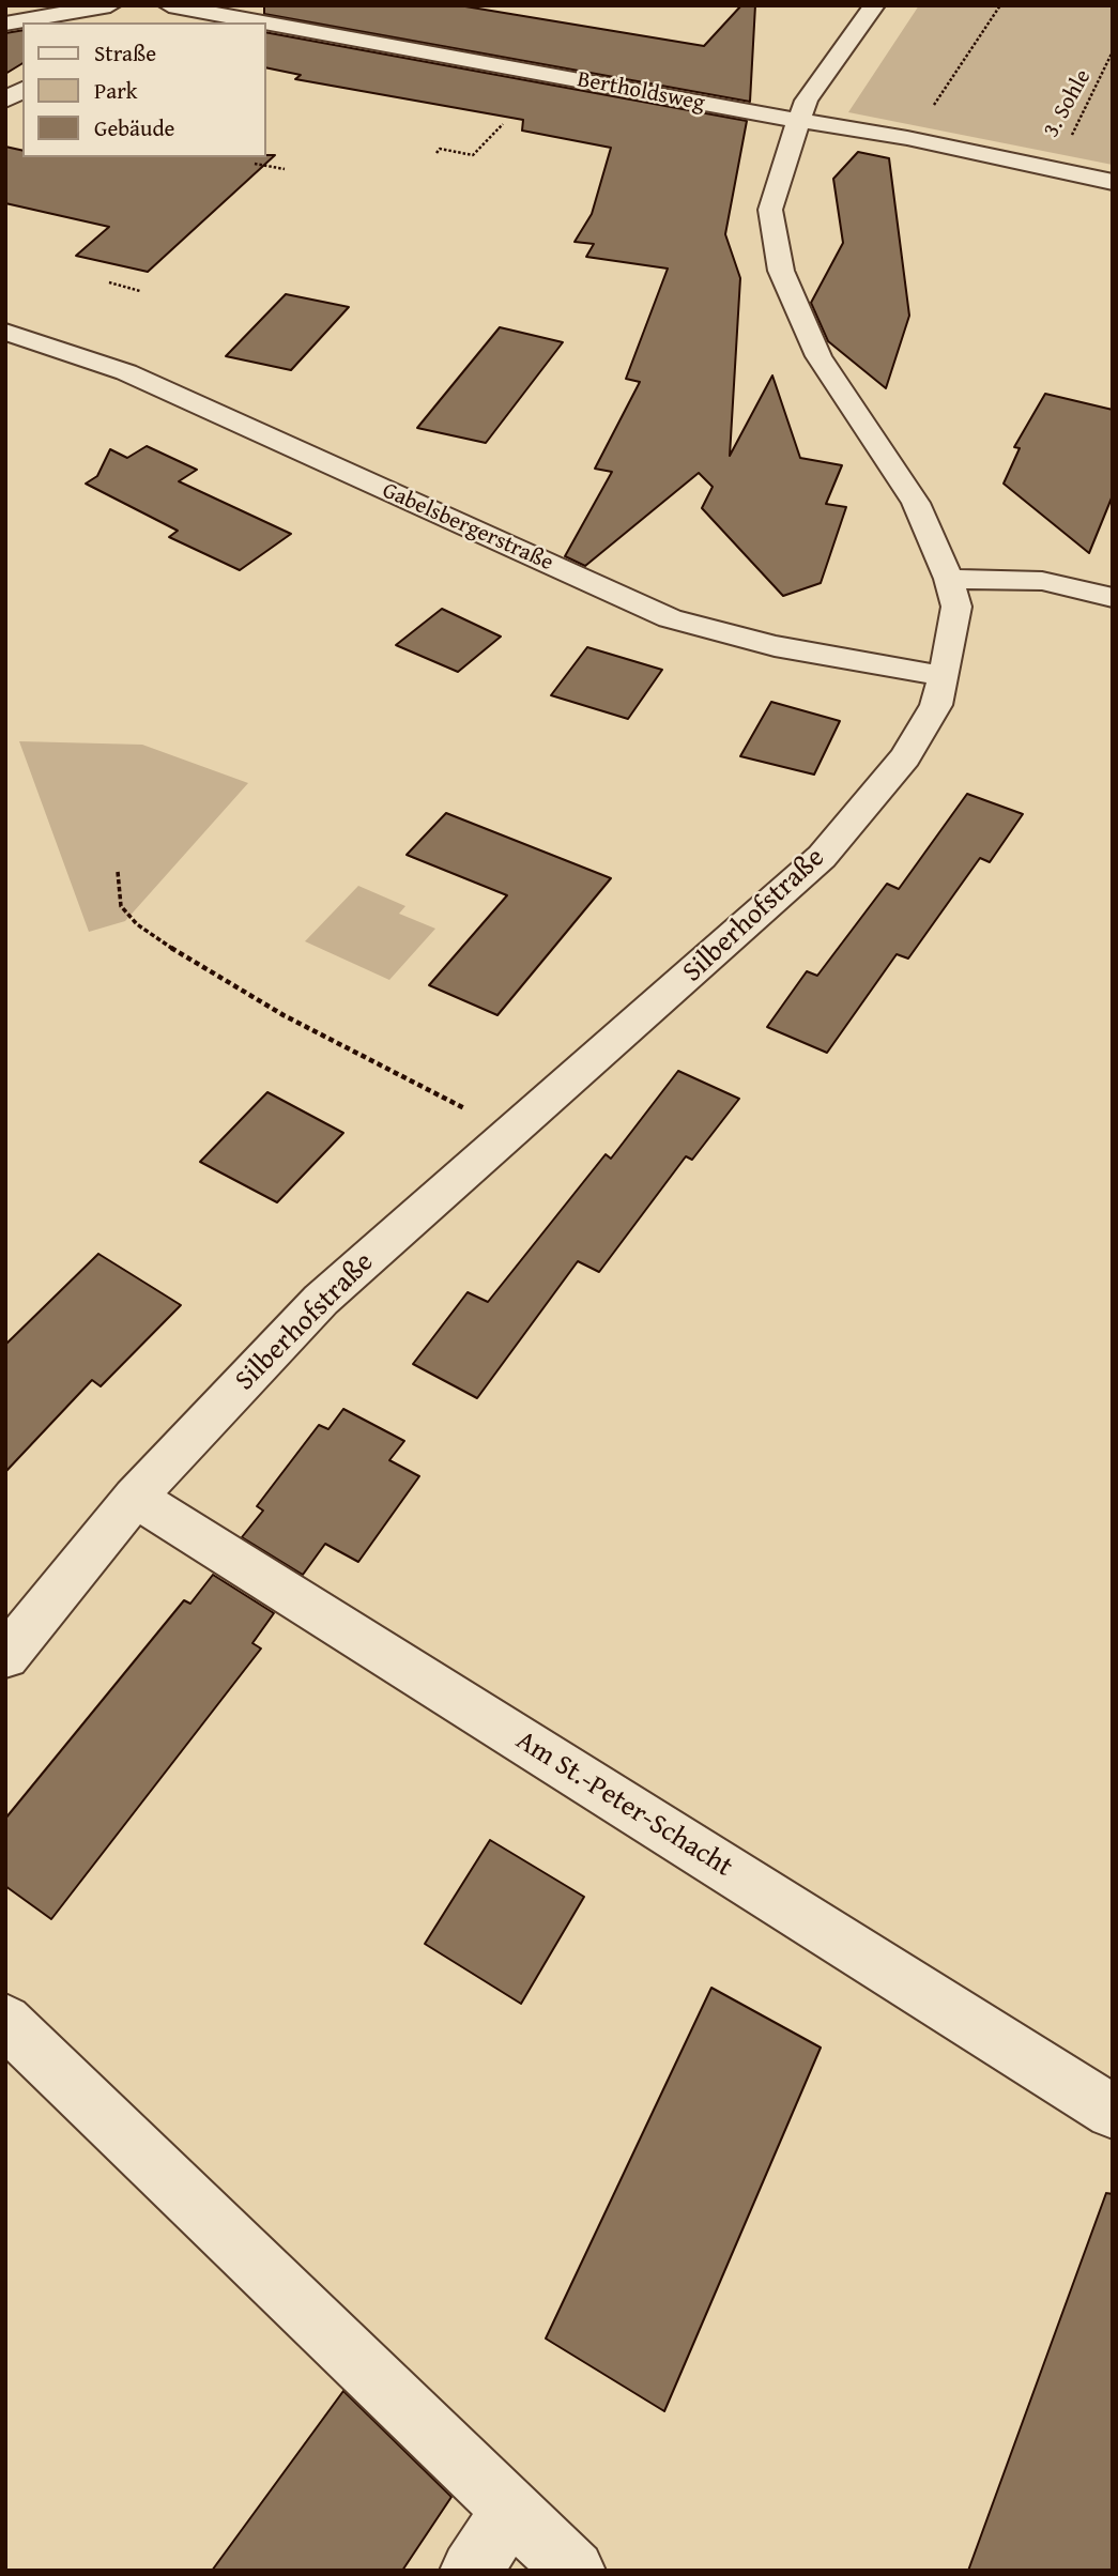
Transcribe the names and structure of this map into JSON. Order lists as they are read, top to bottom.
{
  "streets": {
    "street": [
      "Bertholdsweg",
      "Gabelsbergerstraße",
      "Silberhofstraße",
      "Am St.-Peter-Schacht"
    ],
    "path": ["3. Sohle"]
  },
  "crossings": [
    ["Bertholdsweg", "3. Sohle"],
    ["Bertholdsweg", "Silberhofstraße"],
    ["Gabelsbergerstraße", "Silberhofstraße"],
    ["Silberhofstraße", "Am St.-Peter-Schacht"]
  ],
  "legend": ["Straße", "Park", "Gebäude"]
}
